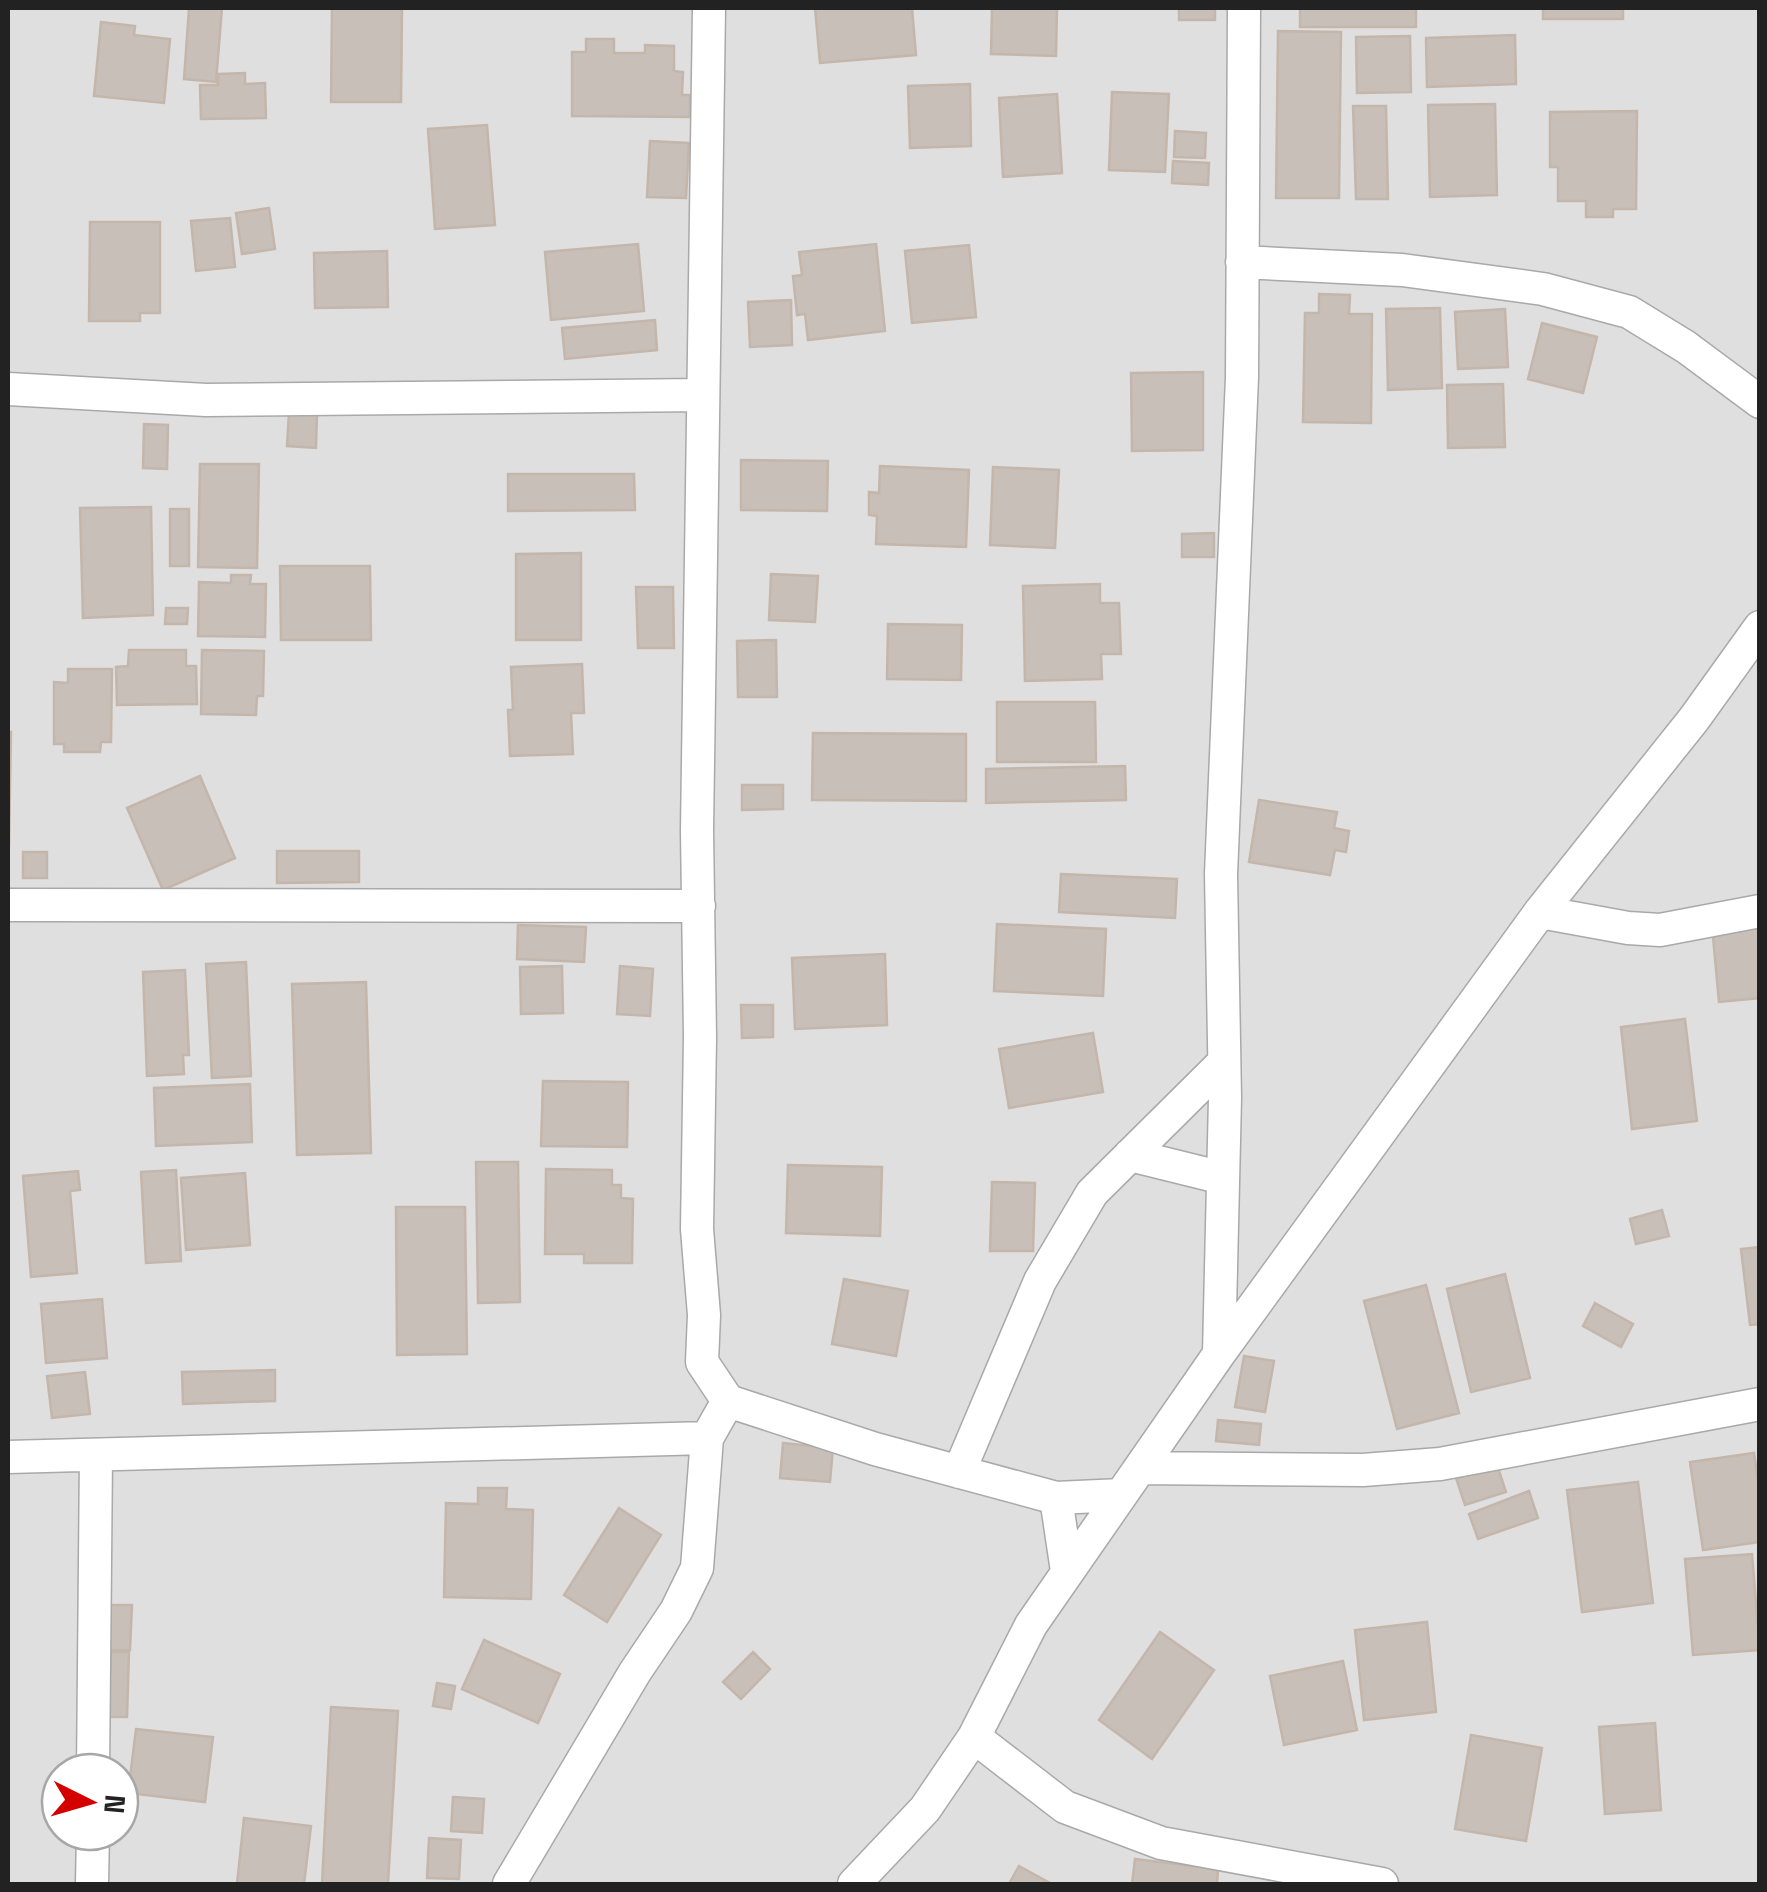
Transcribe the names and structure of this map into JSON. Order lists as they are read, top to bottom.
{
  "north": "right"
}
